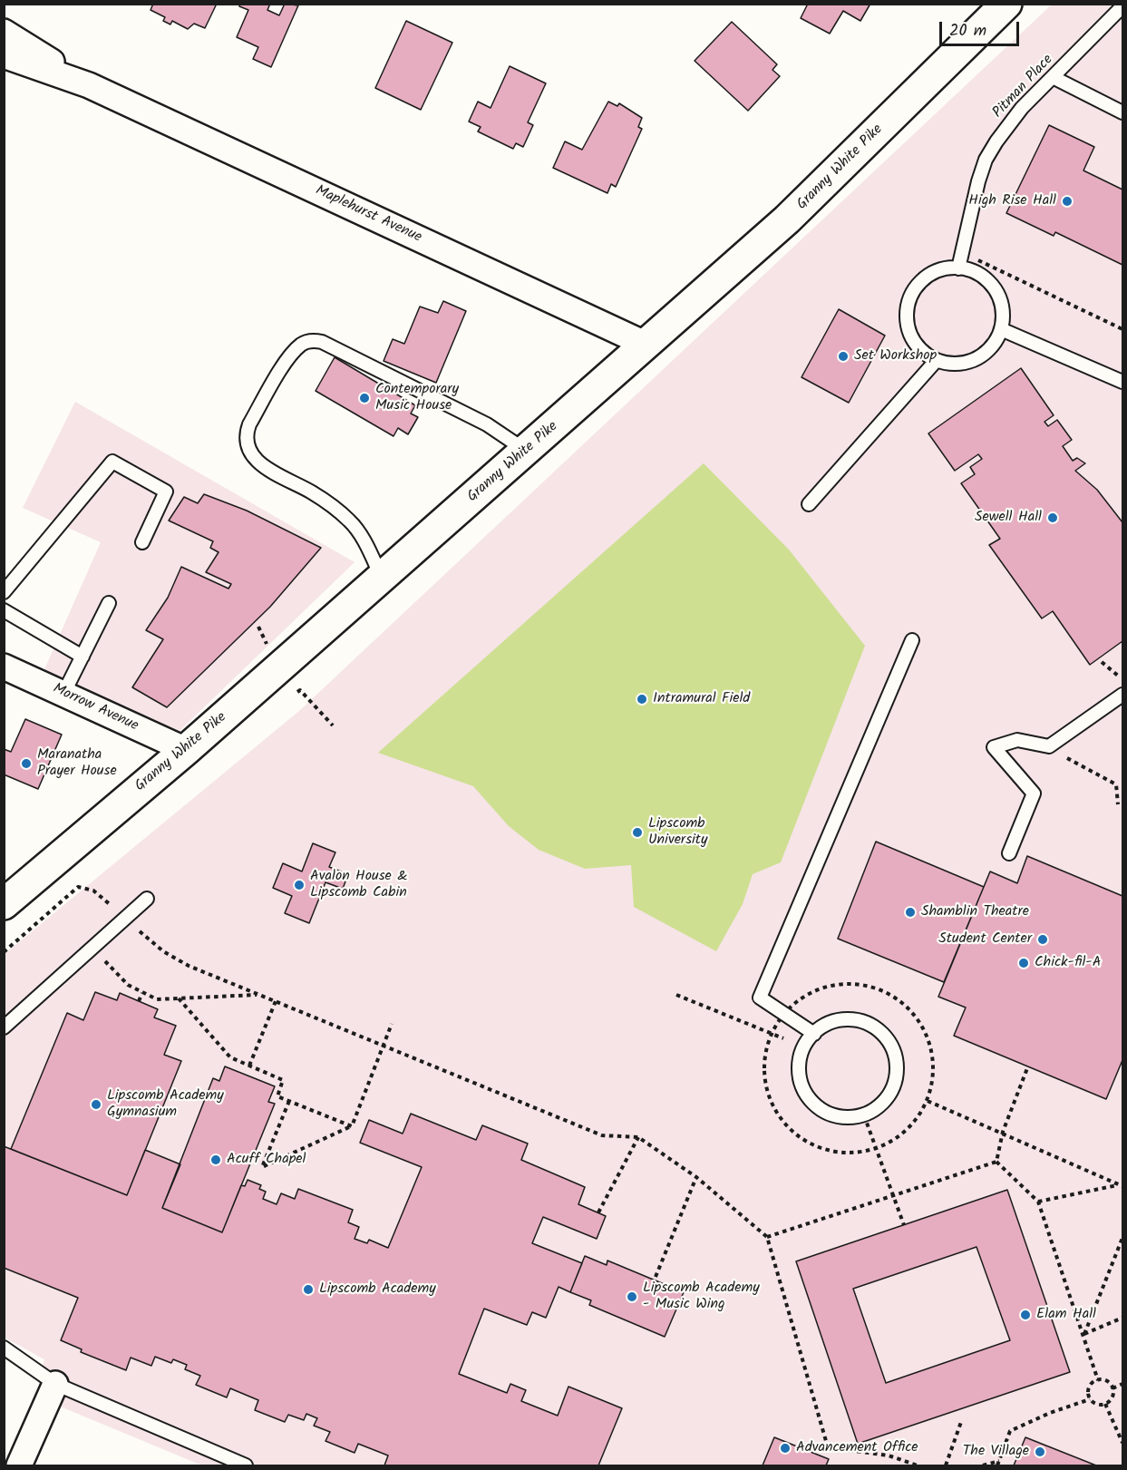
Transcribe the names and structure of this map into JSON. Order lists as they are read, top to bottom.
{
  "streets": {
    "main road": ["Granny White Pike"],
    "street": ["Maplehurst Avenue", "Morrow Avenue"],
    "lane": ["Pitman Place"]
  },
  "crossings": [
    ["Granny White Pike", "Maplehurst Avenue"],
    ["Granny White Pike", "Morrow Avenue"]
  ],
  "places": [
    "High Rise Hall",
    "Set Workshop",
    "Contemporary Music House",
    "Sewell Hall",
    "Intramural Field",
    "Maranatha Prayer House",
    "Lipscomb University",
    "Avalon House & Lipscomb Cabin",
    "Shamblin Theatre",
    "Student Center",
    "Chick-fil-A",
    "Lipscomb Academy Gymnasium",
    "Acuff Chapel",
    "Lipscomb Academy",
    "Lipscomb Academy - Music Wing",
    "Elam Hall",
    "Advancement Office",
    "The Village"
  ],
  "scale_bar": "20 m"
}
